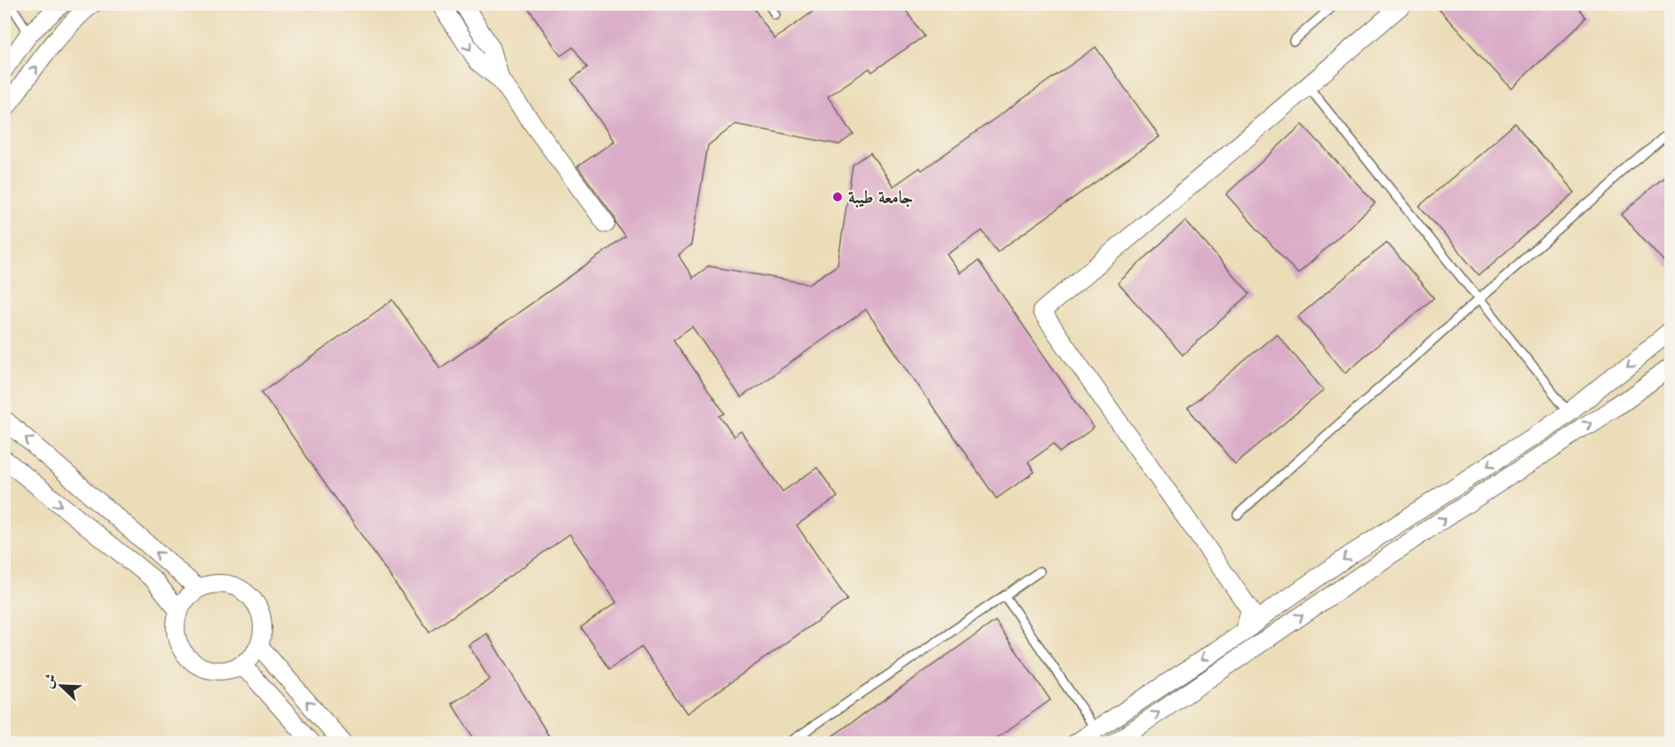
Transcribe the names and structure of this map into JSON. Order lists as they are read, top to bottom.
{
  "places": ["جامعة طيبة"],
  "north": "top left"
}
